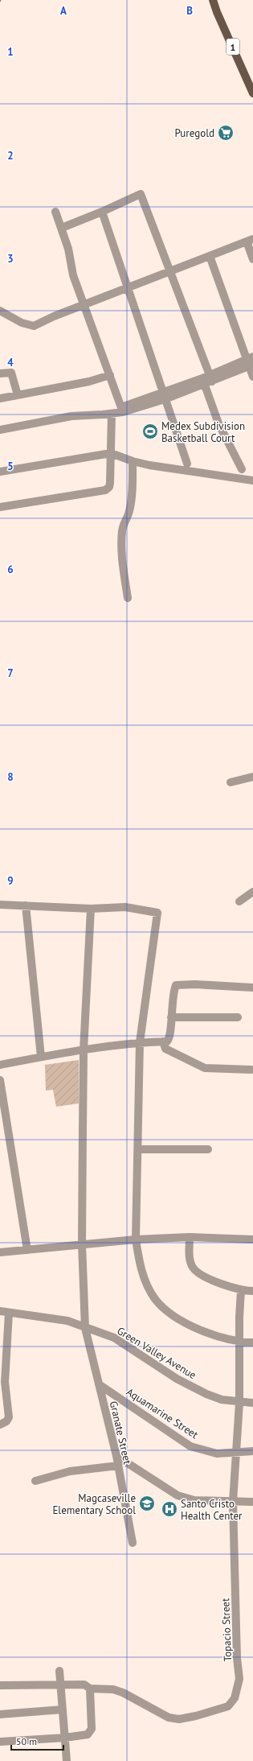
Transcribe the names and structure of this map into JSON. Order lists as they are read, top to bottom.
{
  "streets": {
    "main road": ["1"],
    "street": [
      "Green Valley Avenue",
      "Aquamarine Street",
      "Granate Street",
      "Topacio Street"
    ]
  },
  "crossings": [
    ["Green Valley Avenue", "Granate Street"],
    ["Green Valley Avenue", "Topacio Street"],
    ["Aquamarine Street", "Granate Street"],
    ["Aquamarine Street", "Topacio Street"]
  ],
  "places": {
    "supermarket": ["Puregold"],
    "sports": ["Medex Subdivision Basketball Court"],
    "school or university": ["Magcaseville Elementary School"],
    "hospital": ["Santo Cristo Health Center"]
  },
  "scale_bar": "50 m",
  "grid": {
    "columns": ["A", "B"],
    "rows": [
      "1",
      "2",
      "3",
      "4",
      "5",
      "6",
      "7",
      "8",
      "9"
    ]
  }
}
